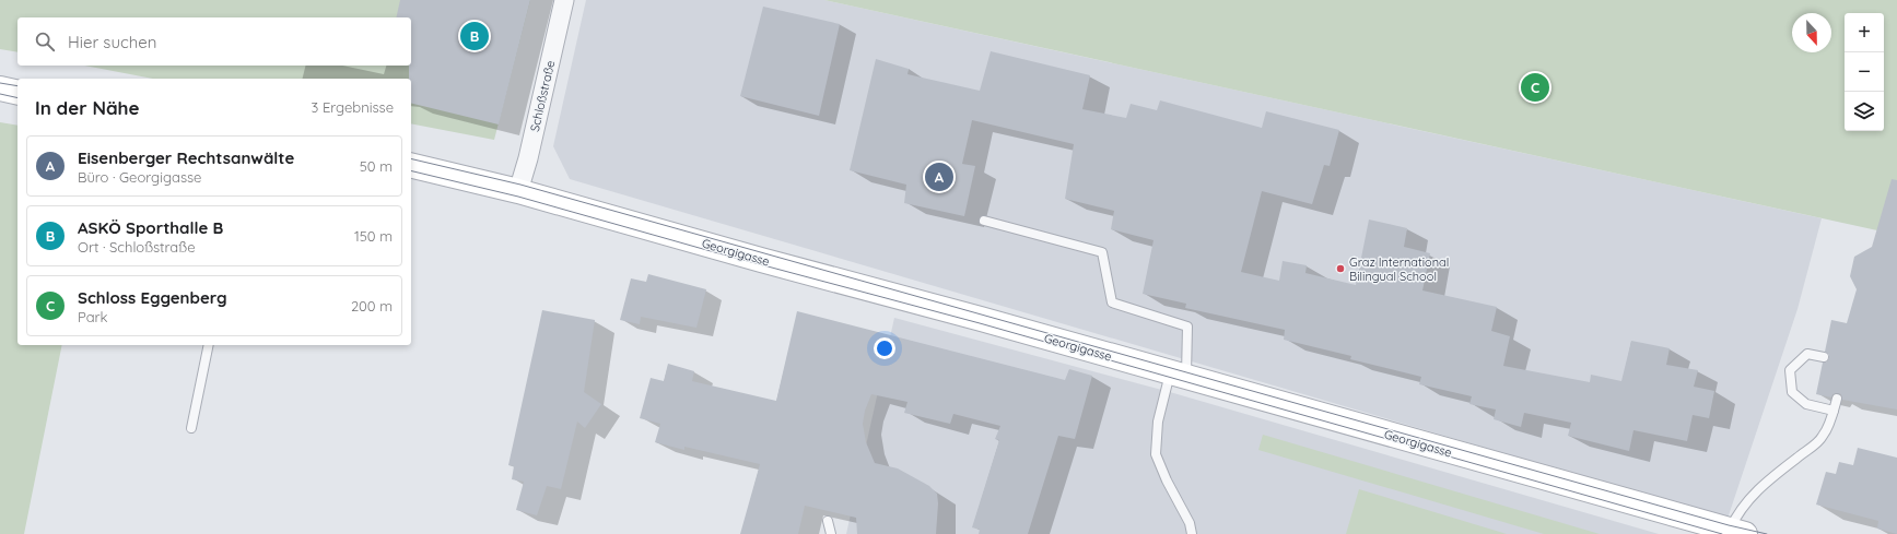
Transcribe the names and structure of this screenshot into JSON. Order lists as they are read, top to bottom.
{
  "streets": {
    "main road": ["Georgigasse"],
    "street": ["Schloßstraße"]
  },
  "crossings": [
    ["Schloßstraße", "Georgigasse"]
  ],
  "places": ["Graz International Bilingual School"],
  "north": "bottom",
  "page": {
    "map_buttons": ["+", "−"],
    "search": "Hier suchen",
    "pins": ["B", "C", "A"],
    "heading": ["In der Nähe", "3 Ergebnisse"],
    "list": [
      {
        "mark": "A",
        "name": "Eisenberger Rechtsanwälte",
        "note": "Büro · Georgigasse",
        "value": "50 m"
      },
      {
        "mark": "B",
        "name": "ASKÖ Sporthalle B",
        "note": "Ort · Schloßstraße",
        "value": "150 m"
      },
      {
        "mark": "C",
        "name": "Schloss Eggenberg",
        "note": "Park",
        "value": "200 m"
      }
    ]
  }
}
